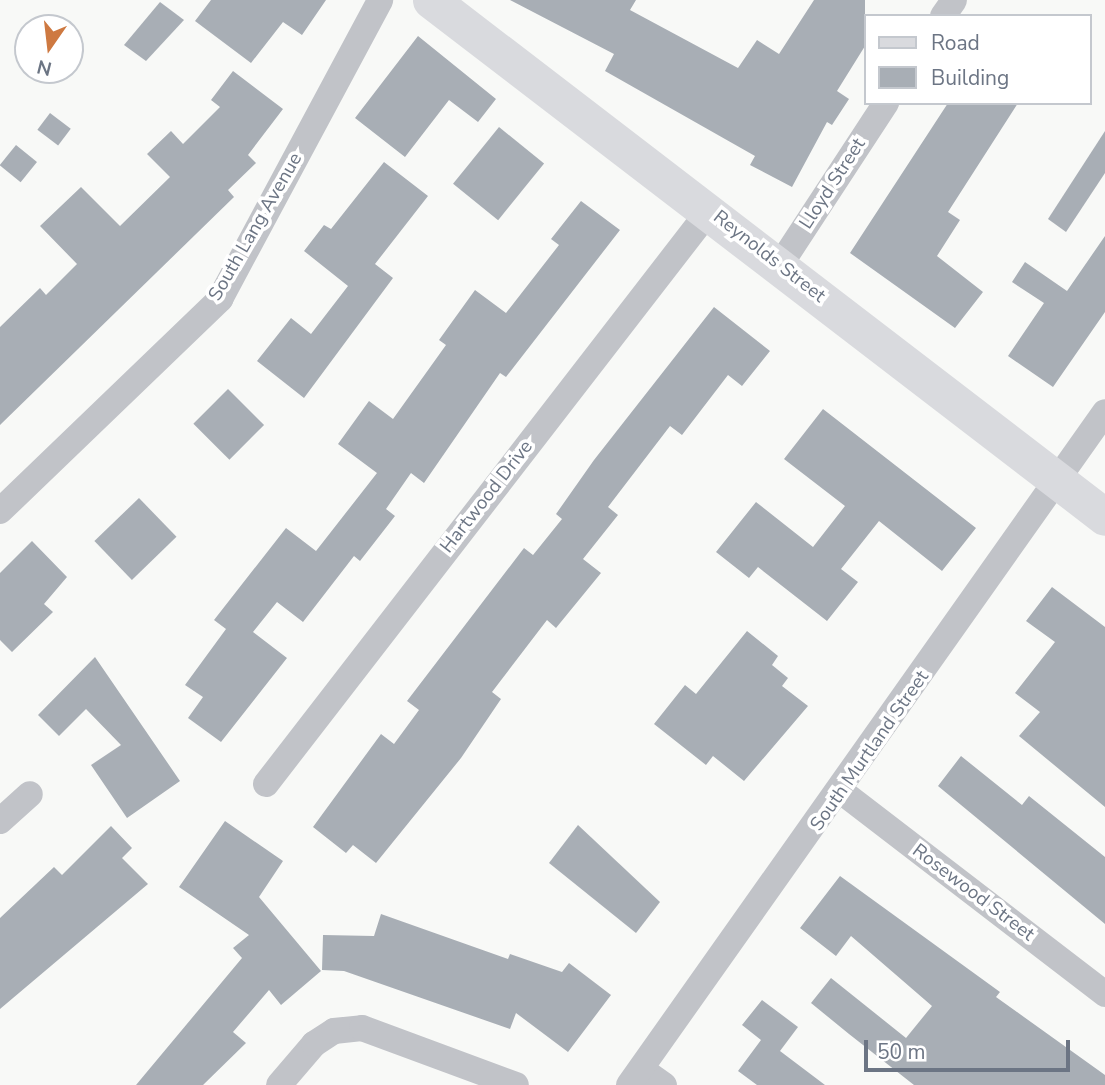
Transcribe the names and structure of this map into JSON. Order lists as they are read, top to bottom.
{
  "streets": {
    "street": [
      "Lloyd Street",
      "South Lang Avenue",
      "Reynolds Street",
      "Hartwood Drive",
      "South Murtland Street",
      "Rosewood Street"
    ]
  },
  "crossings": [
    ["Lloyd Street", "Reynolds Street"],
    ["Reynolds Street", "Hartwood Drive"],
    ["Reynolds Street", "South Murtland Street"],
    ["South Murtland Street", "Rosewood Street"]
  ],
  "legend": ["Road", "Building"],
  "scale_bar": "50 m",
  "north": "bottom"
}
